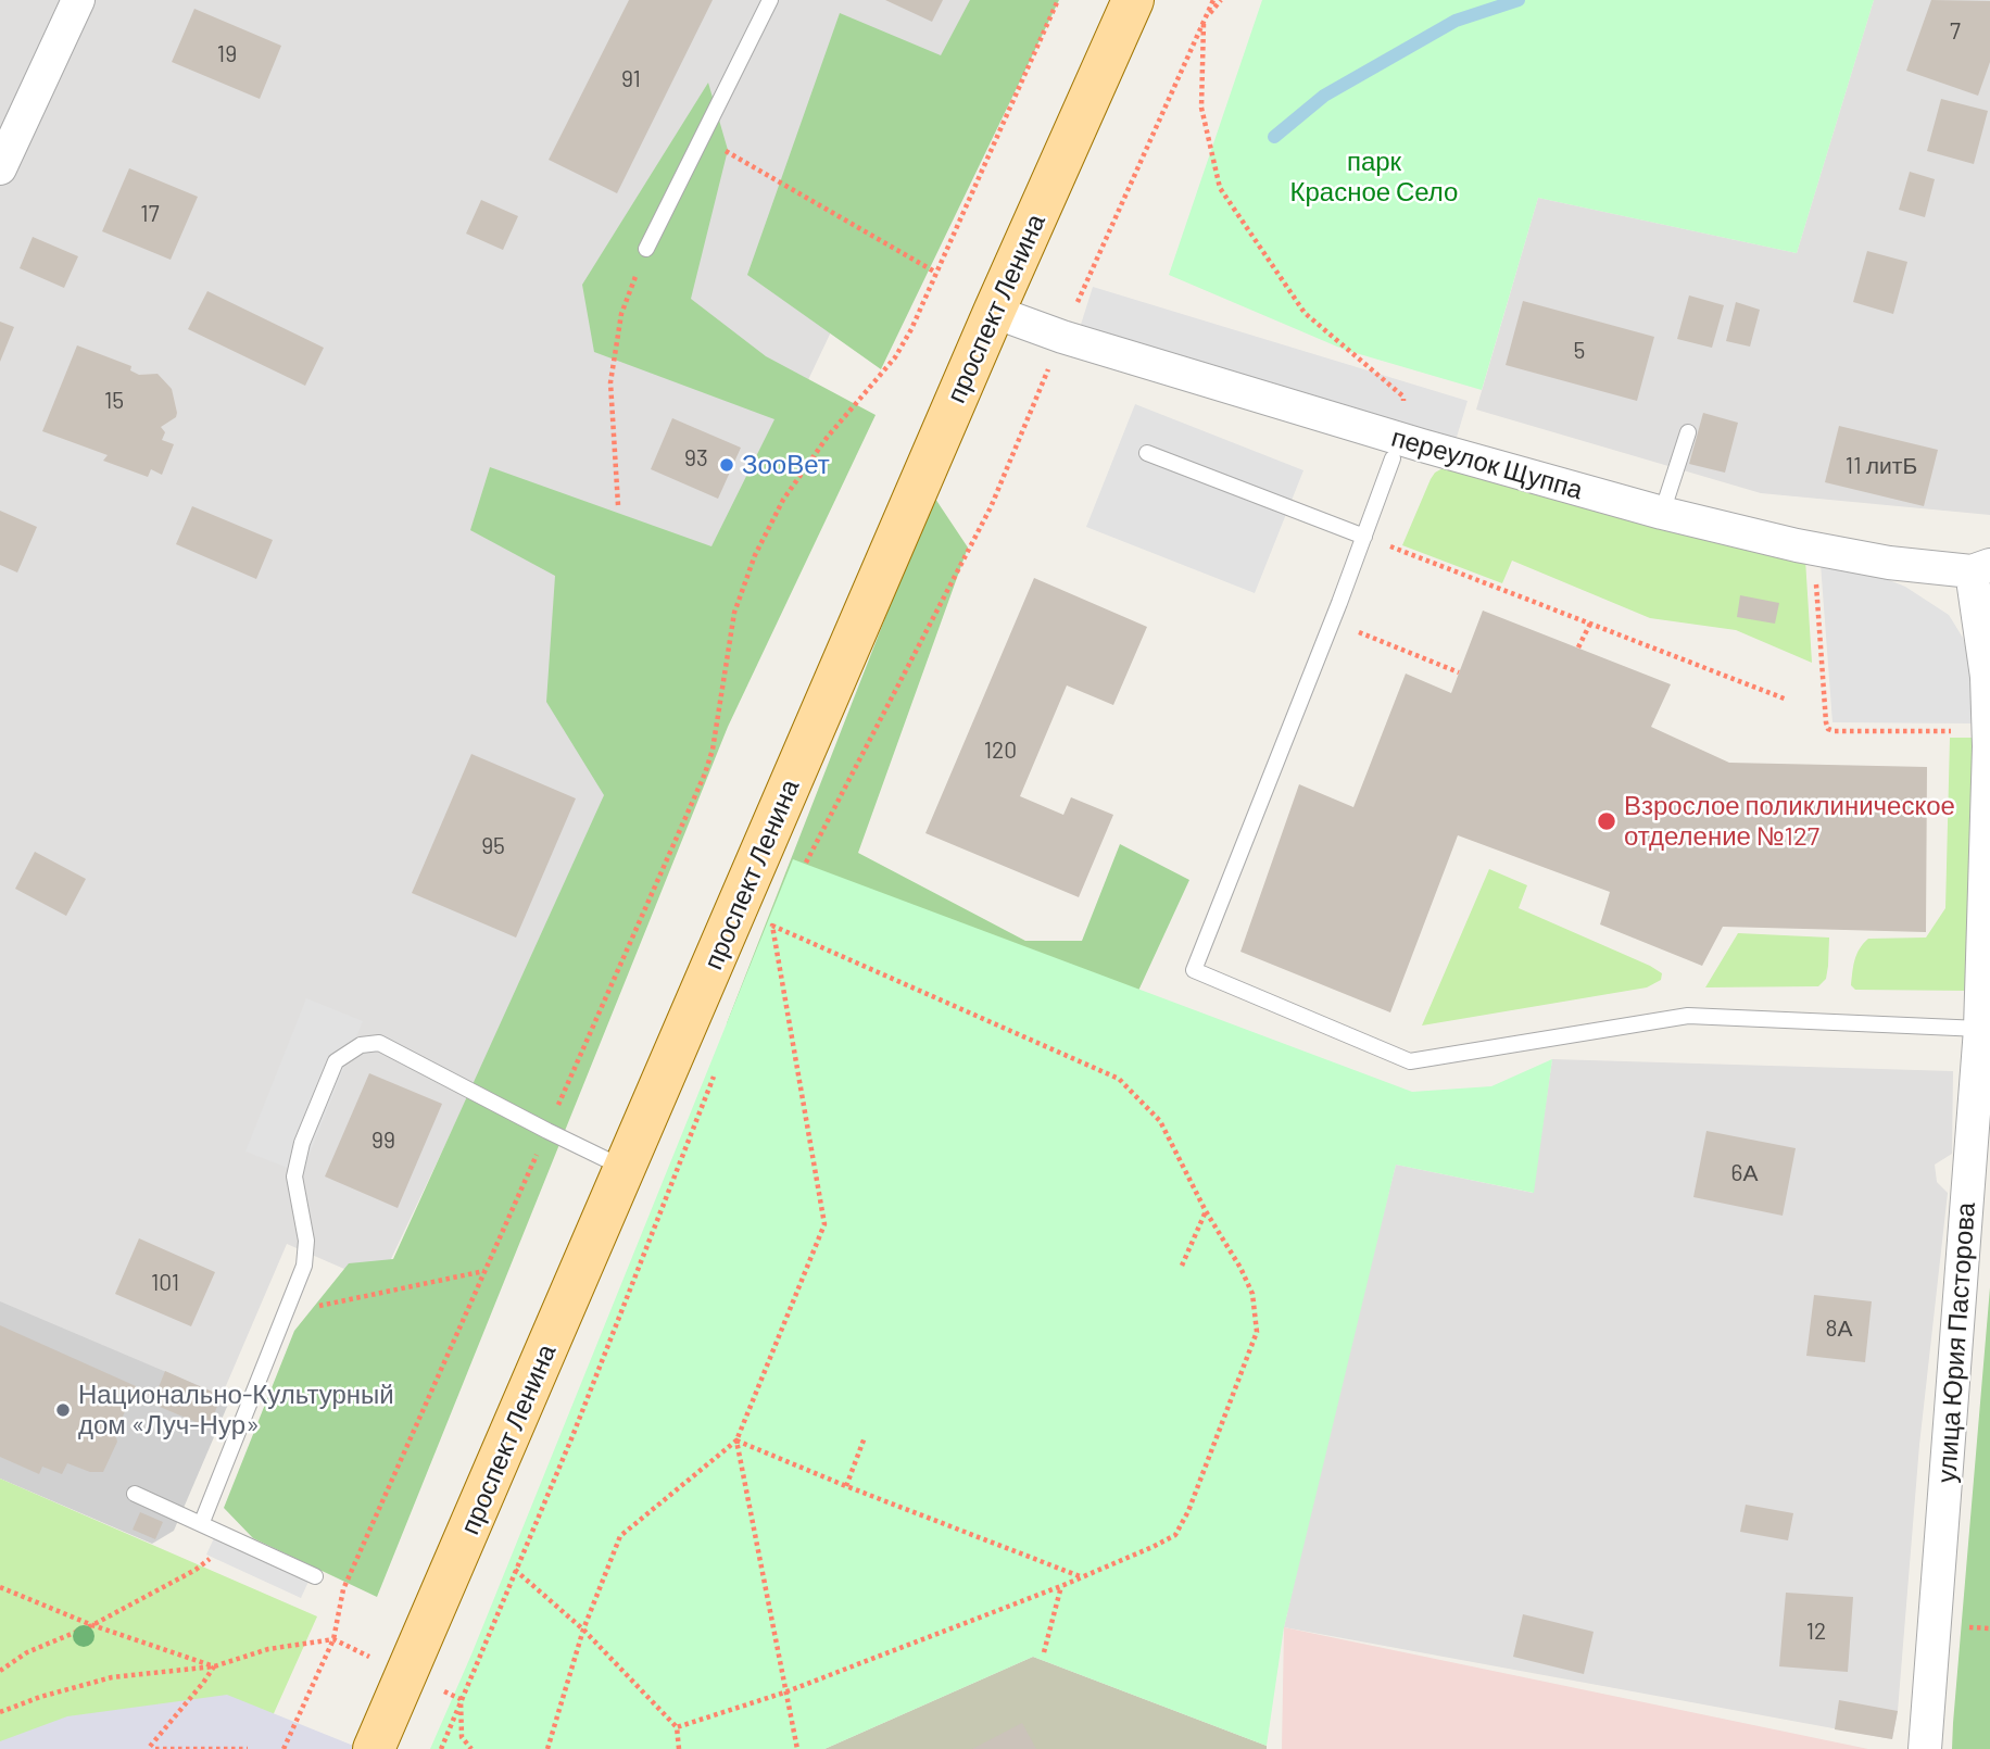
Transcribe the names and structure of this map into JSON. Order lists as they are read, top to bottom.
{
  "streets": {
    "main road": ["проспект Ленина"],
    "street": ["переулок Щуппа", "улица Юрия Пасторова"]
  },
  "crossings": [
    ["проспект Ленина", "переулок Щуппа"],
    ["переулок Щуппа", "улица Юрия Пасторова"]
  ],
  "parks": ["парк Красное Село"],
  "places": ["ЗооВет", "Взрослое поликлиническое отделение №127", "Национально-Культурный дом «Луч-Нур»"],
  "house_numbers": [
    "7",
    "19",
    "91",
    "17",
    "5",
    "15",
    "93",
    "11 литБ",
    "120",
    "95",
    "99",
    "6А",
    "101",
    "8А",
    "12"
  ]
}
